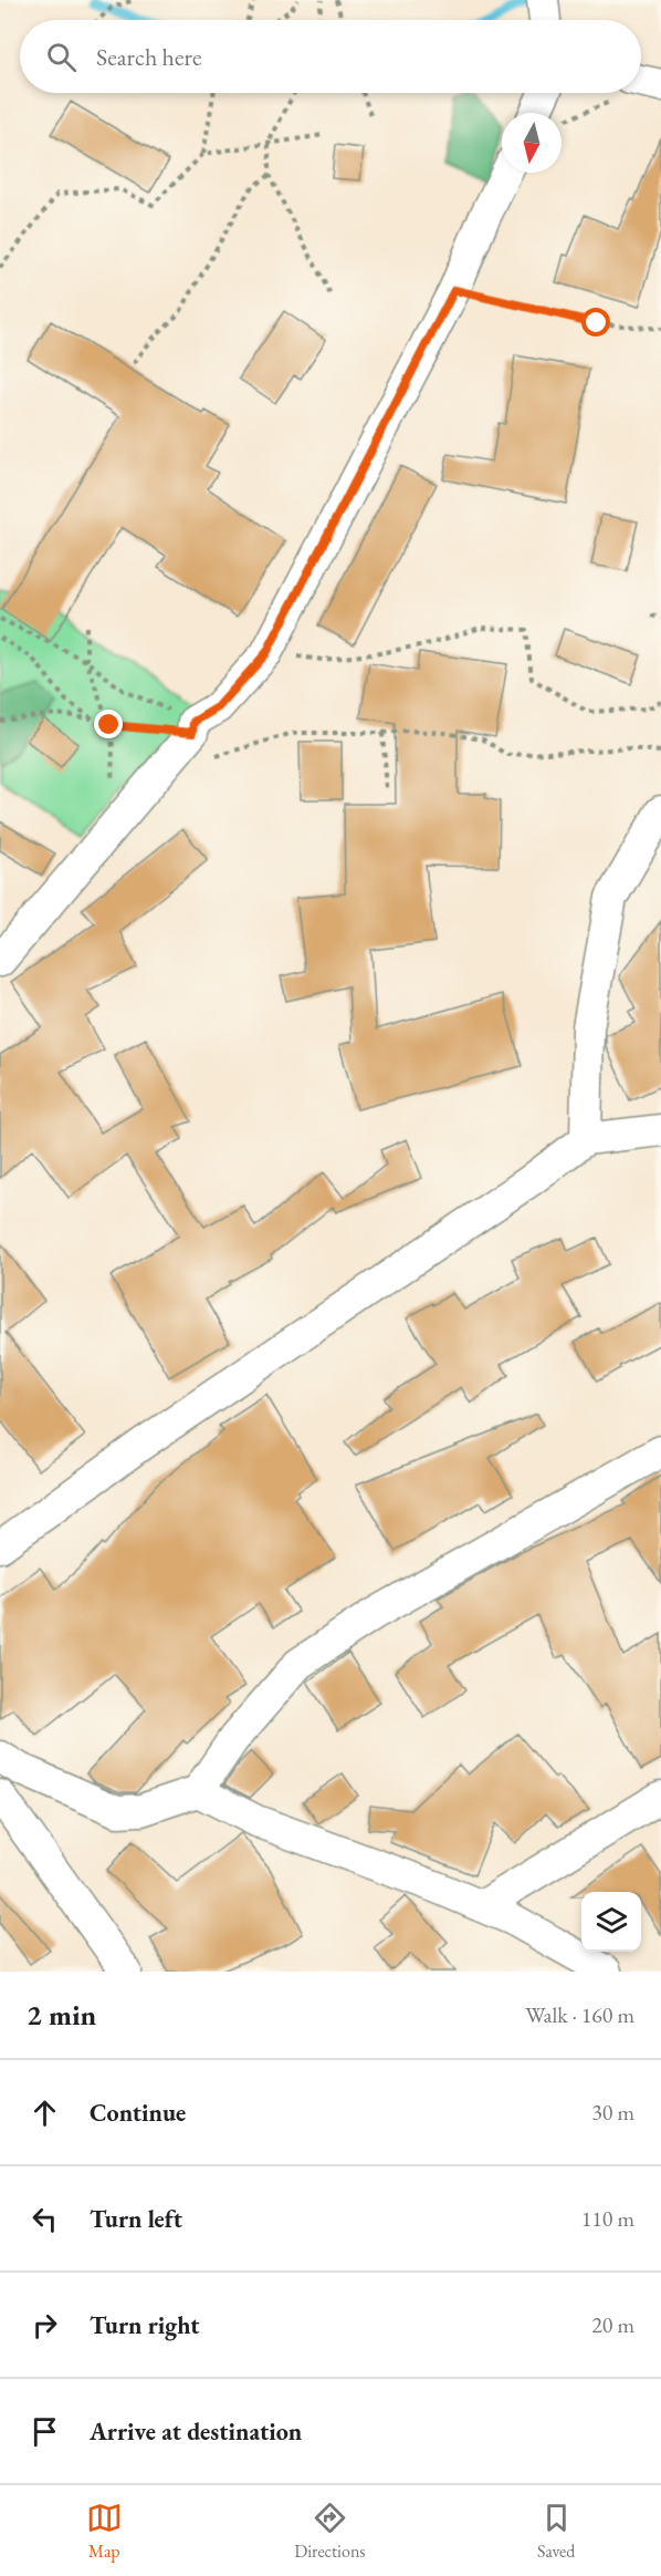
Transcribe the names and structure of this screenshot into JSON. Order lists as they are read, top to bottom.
{
  "north": "bottom",
  "page": {
    "search": "Search here",
    "heading": ["2 min", "Walk · 160 m"],
    "list": [
      ["Continue", "30 m"],
      ["Turn left", "110 m"],
      ["Turn right", "20 m"],
      "Arrive at destination"
    ],
    "nav": ["Map", "Directions", "Saved"]
  }
}
